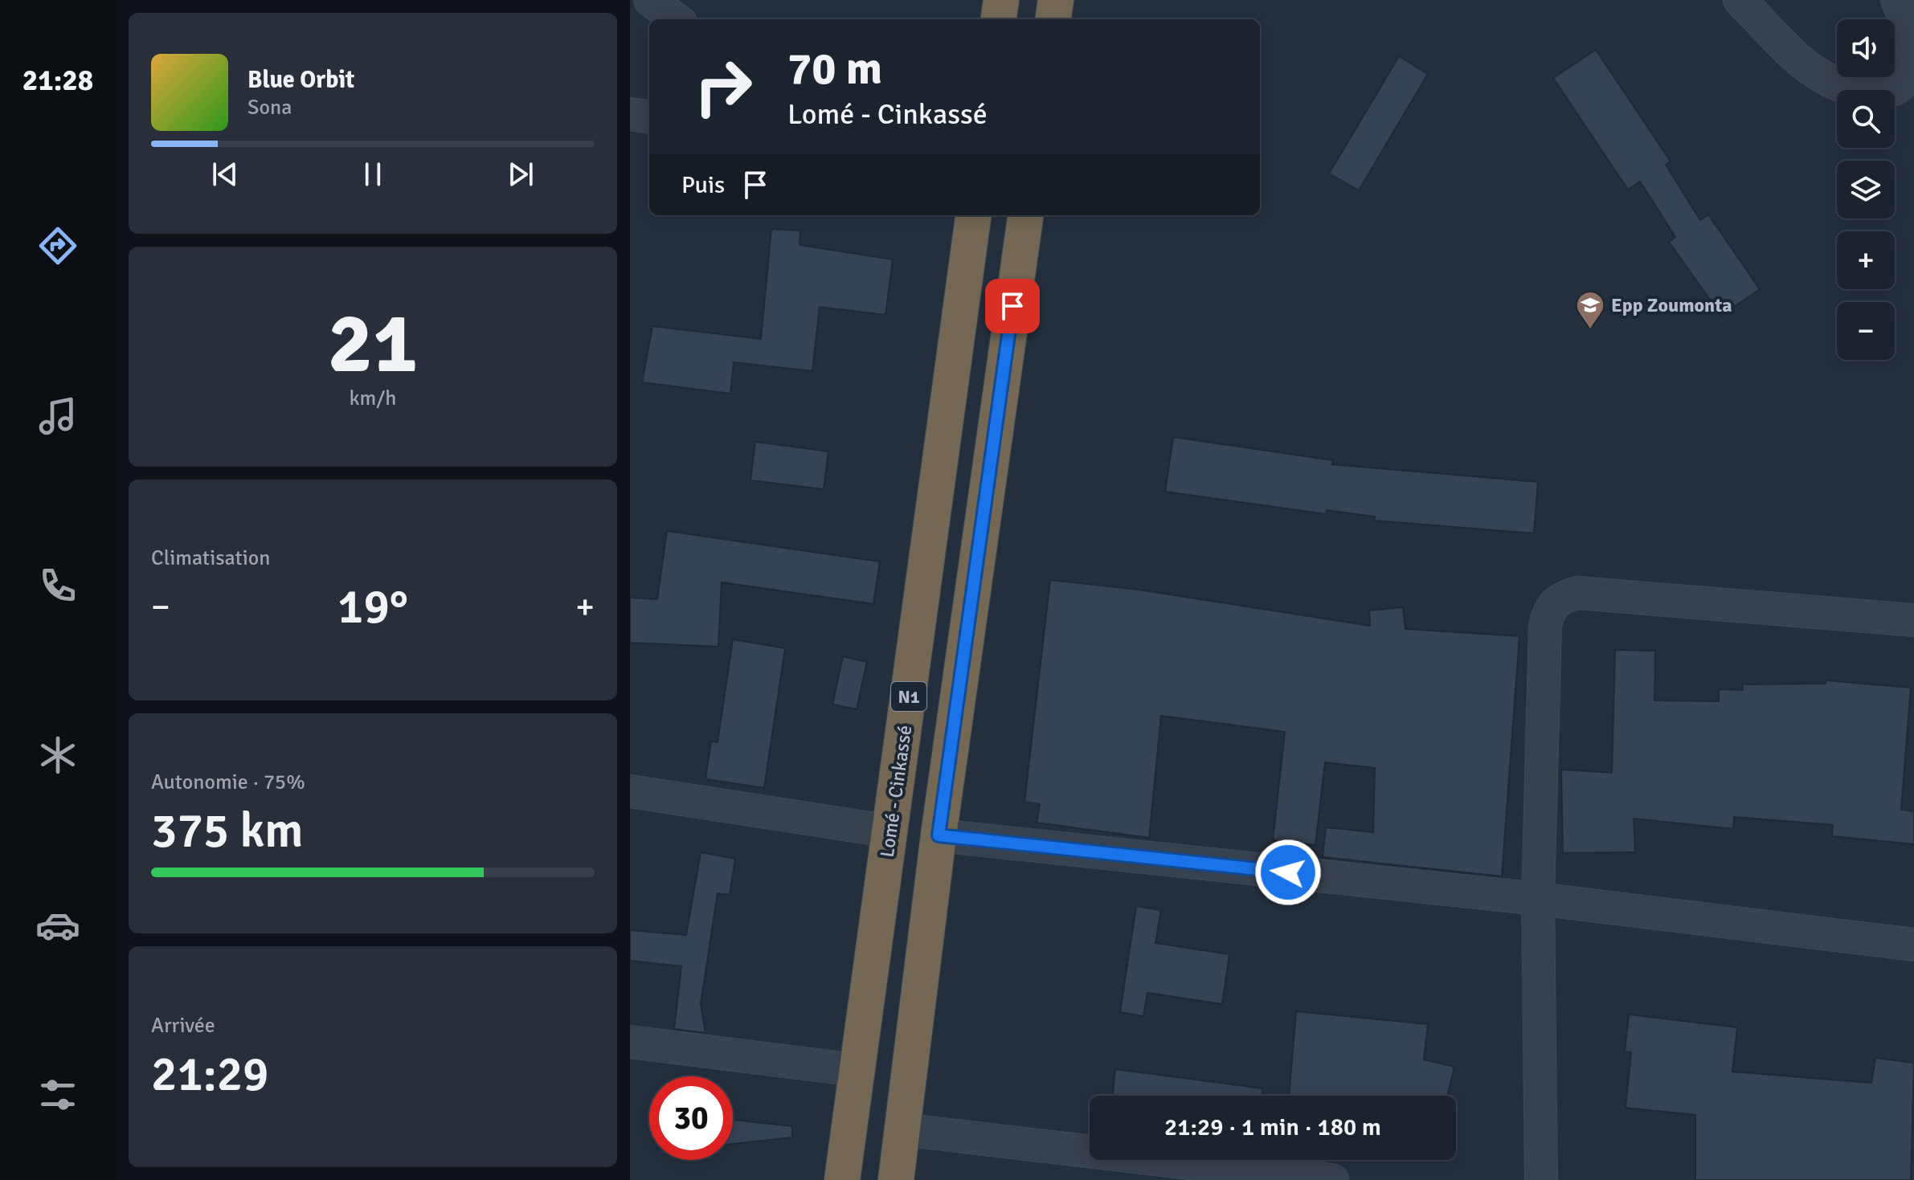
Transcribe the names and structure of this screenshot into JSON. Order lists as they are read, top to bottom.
{
  "streets": {
    "highway": ["N1", "Lomé - Cinkassé"]
  },
  "places": {
    "school or university": ["Epp Zoumonta"]
  },
  "page": {
    "tabs": "21:28",
    "map_buttons": ["+", "−"],
    "turn": ["70 m", "Lomé - Cinkassé"],
    "song": ["Blue Orbit", "Sona"],
    "then": "Puis",
    "tile": [
      ["21", "km/h"],
      "Climatisation",
      ["Autonomie · 75%", "375 km"],
      ["Arrivée", "21:29"]
    ],
    "heat": ["−", "19°", "+"],
    "limit": "30",
    "trip": "21:29 · 1 min · 180 m"
  }
}
